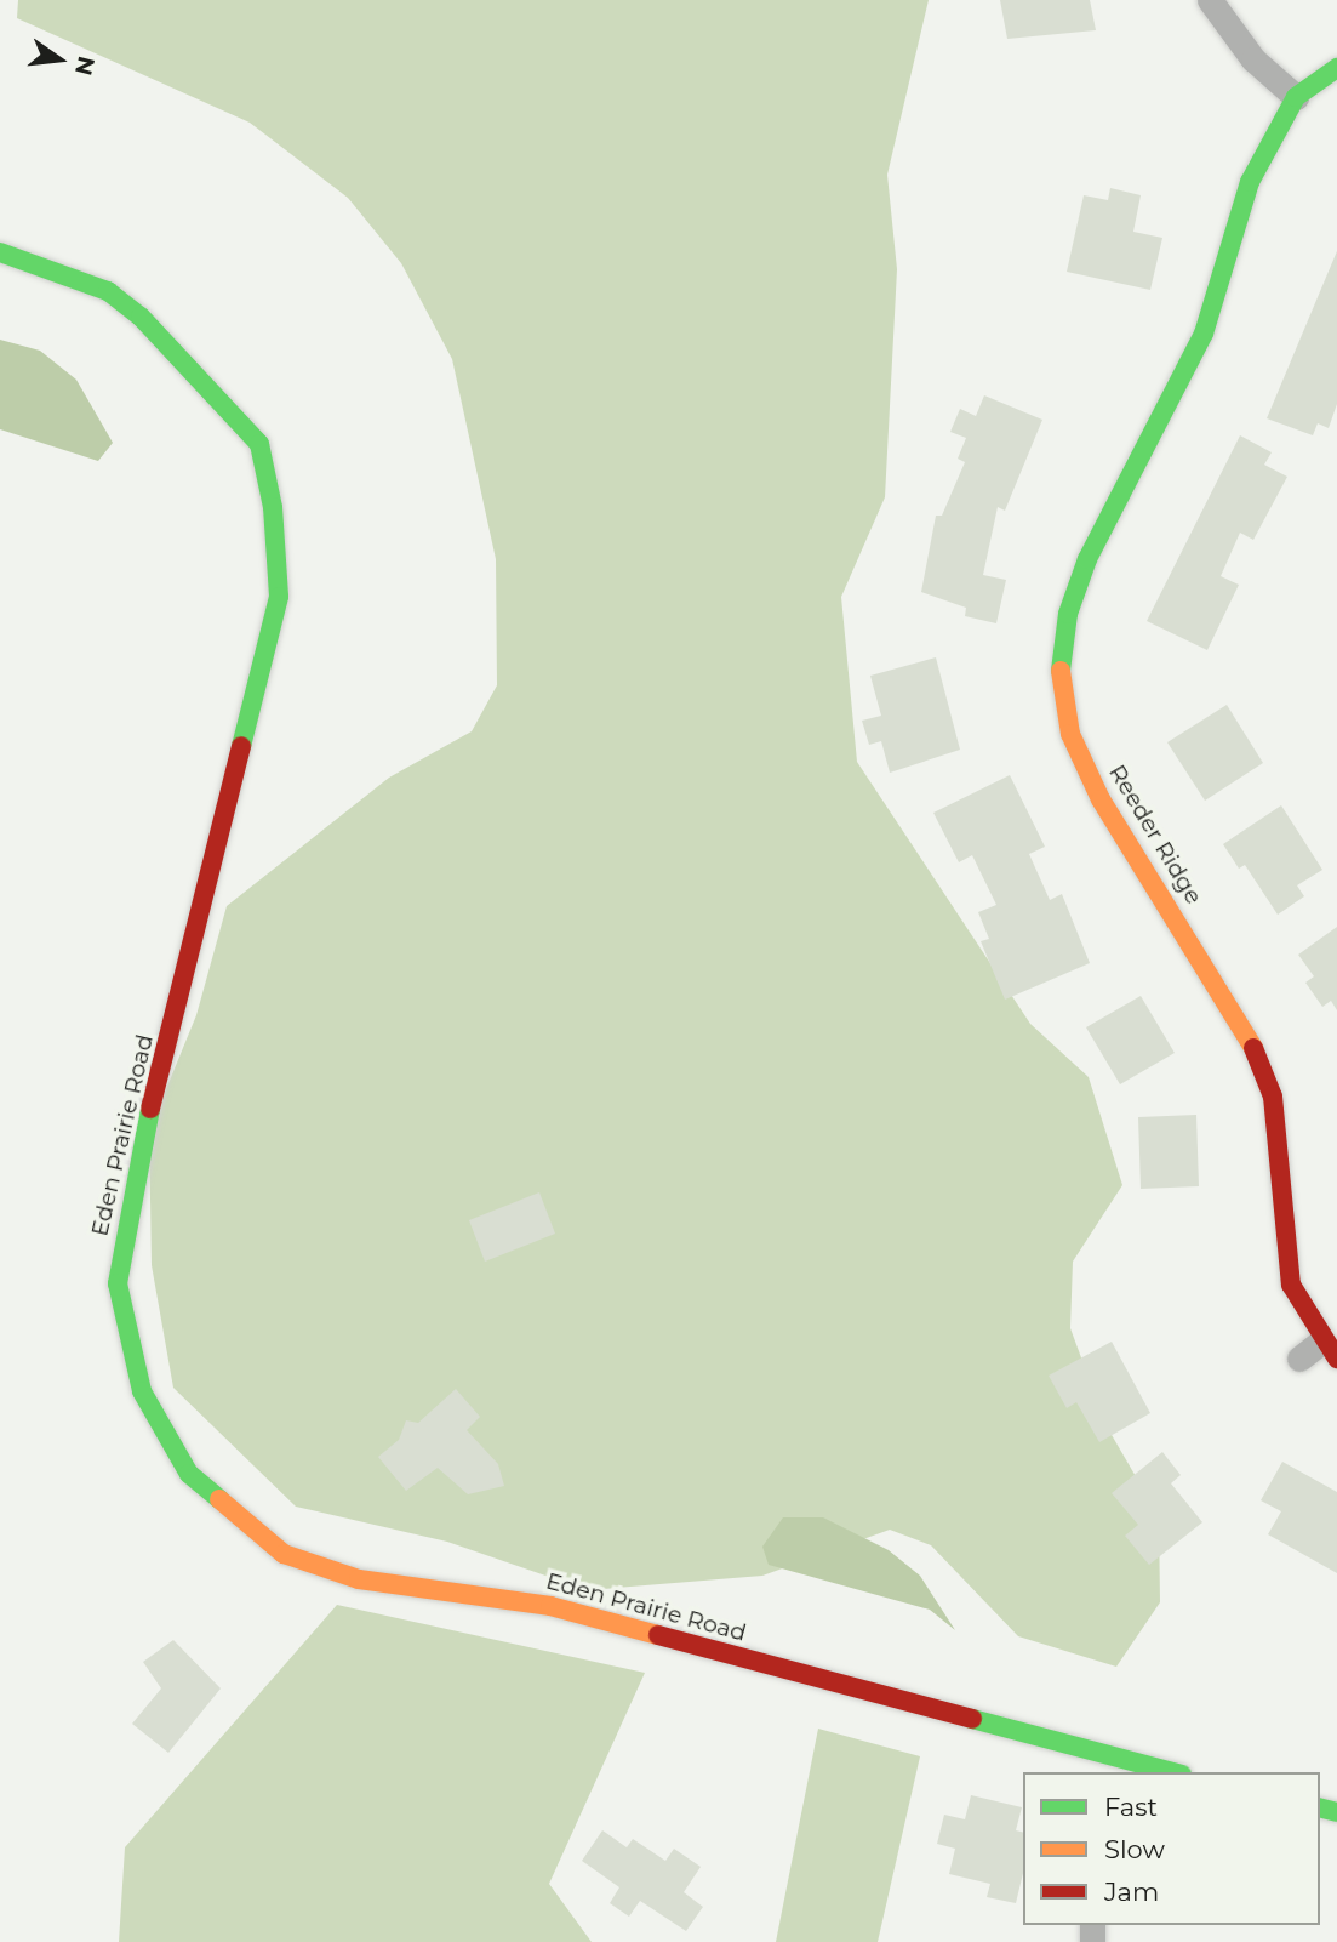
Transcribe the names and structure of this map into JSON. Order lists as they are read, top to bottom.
{
  "streets": {
    "street": ["Reeder Ridge", "Eden Prairie Road"]
  },
  "legend": ["Fast", "Slow", "Jam"],
  "north": "right"
}
